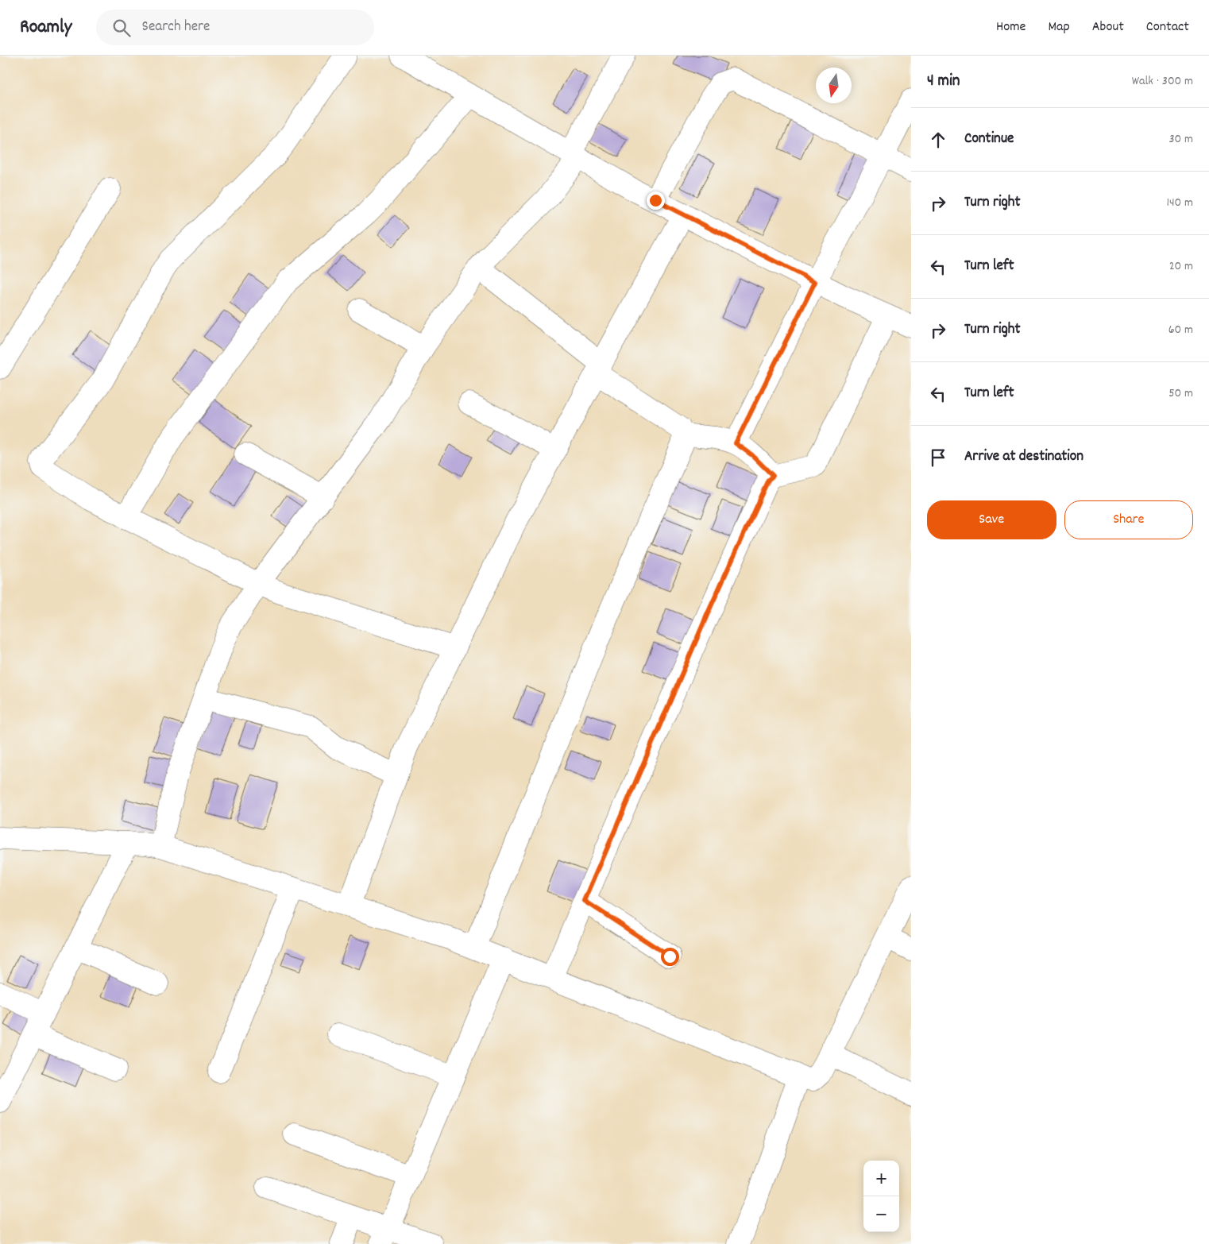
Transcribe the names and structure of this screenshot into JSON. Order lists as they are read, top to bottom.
{
  "north": "bottom",
  "page": {
    "header": "Roamly",
    "search": "Search here",
    "nav": [
      "Home",
      "Map",
      "About",
      "Contact"
    ],
    "heading": ["4 min", "Walk · 300 m"],
    "list": [
      ["Continue", "30 m"],
      ["Turn right", "140 m"],
      ["Turn left", "20 m"],
      ["Turn right", "60 m"],
      ["Turn left", "50 m"],
      "Arrive at destination"
    ],
    "buttons": ["Save", "Share"],
    "map_buttons": ["+", "−"]
  }
}
